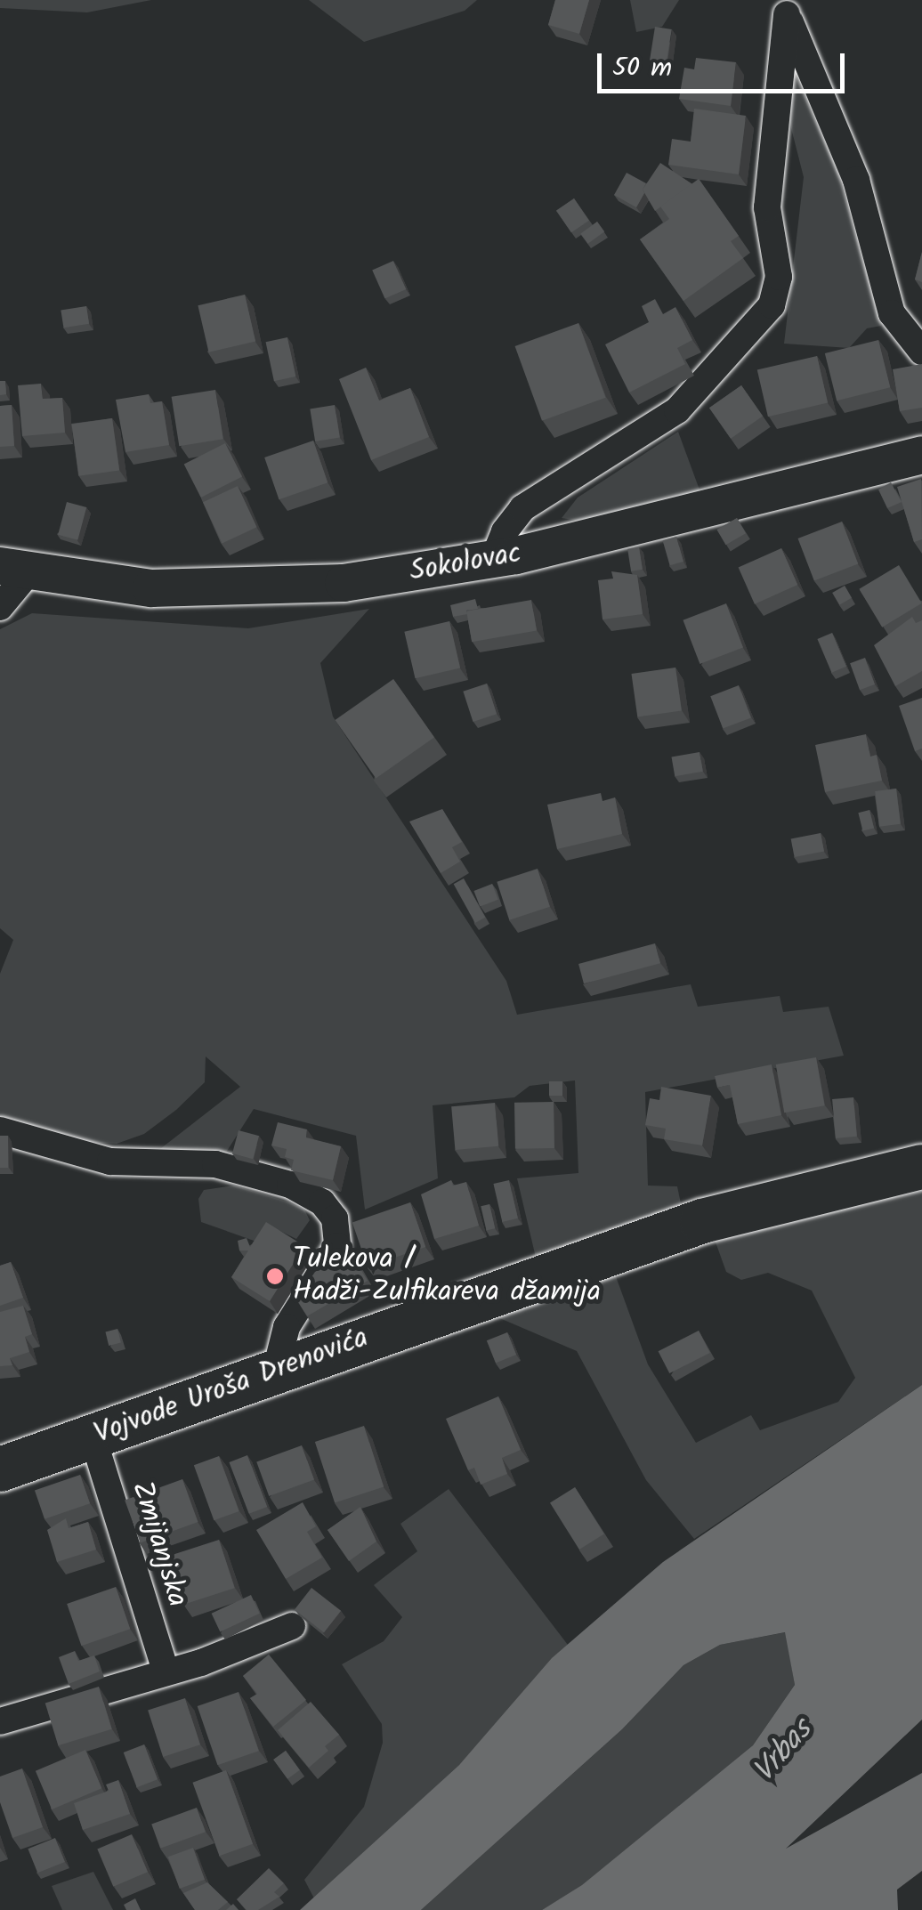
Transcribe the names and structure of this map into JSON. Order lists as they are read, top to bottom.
{
  "streets": {
    "main road": ["Sokolovac", "Vojvode Uroša Drenovića"],
    "street": ["Zmijanjska"]
  },
  "crossings": [
    ["Vojvode Uroša Drenovića", "Zmijanjska"]
  ],
  "water": ["Vrbas"],
  "places": ["Tulekova / Hadži-Zulfikareva džamija"],
  "scale_bar": "50 m"
}
